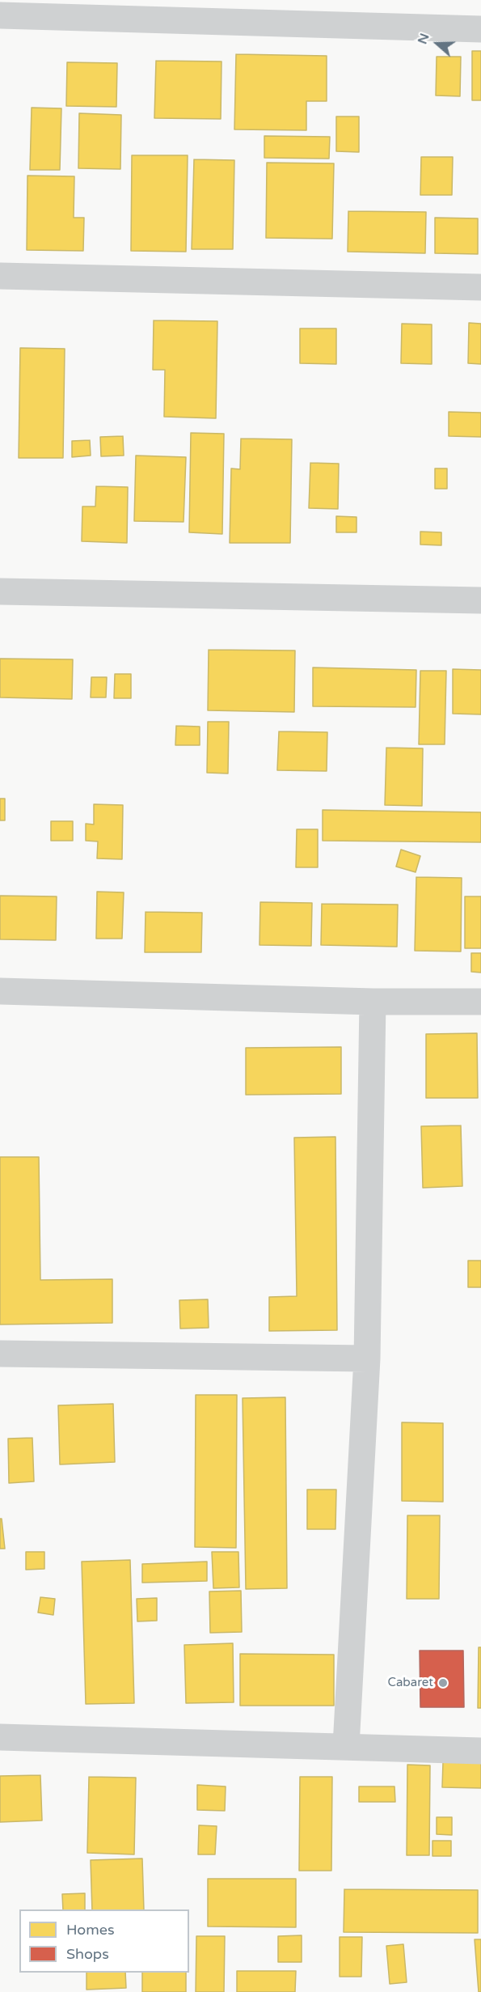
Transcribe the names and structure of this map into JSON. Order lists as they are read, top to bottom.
{
  "places": ["Cabaret"],
  "legend": ["Homes", "Shops"],
  "north": "left"
}
